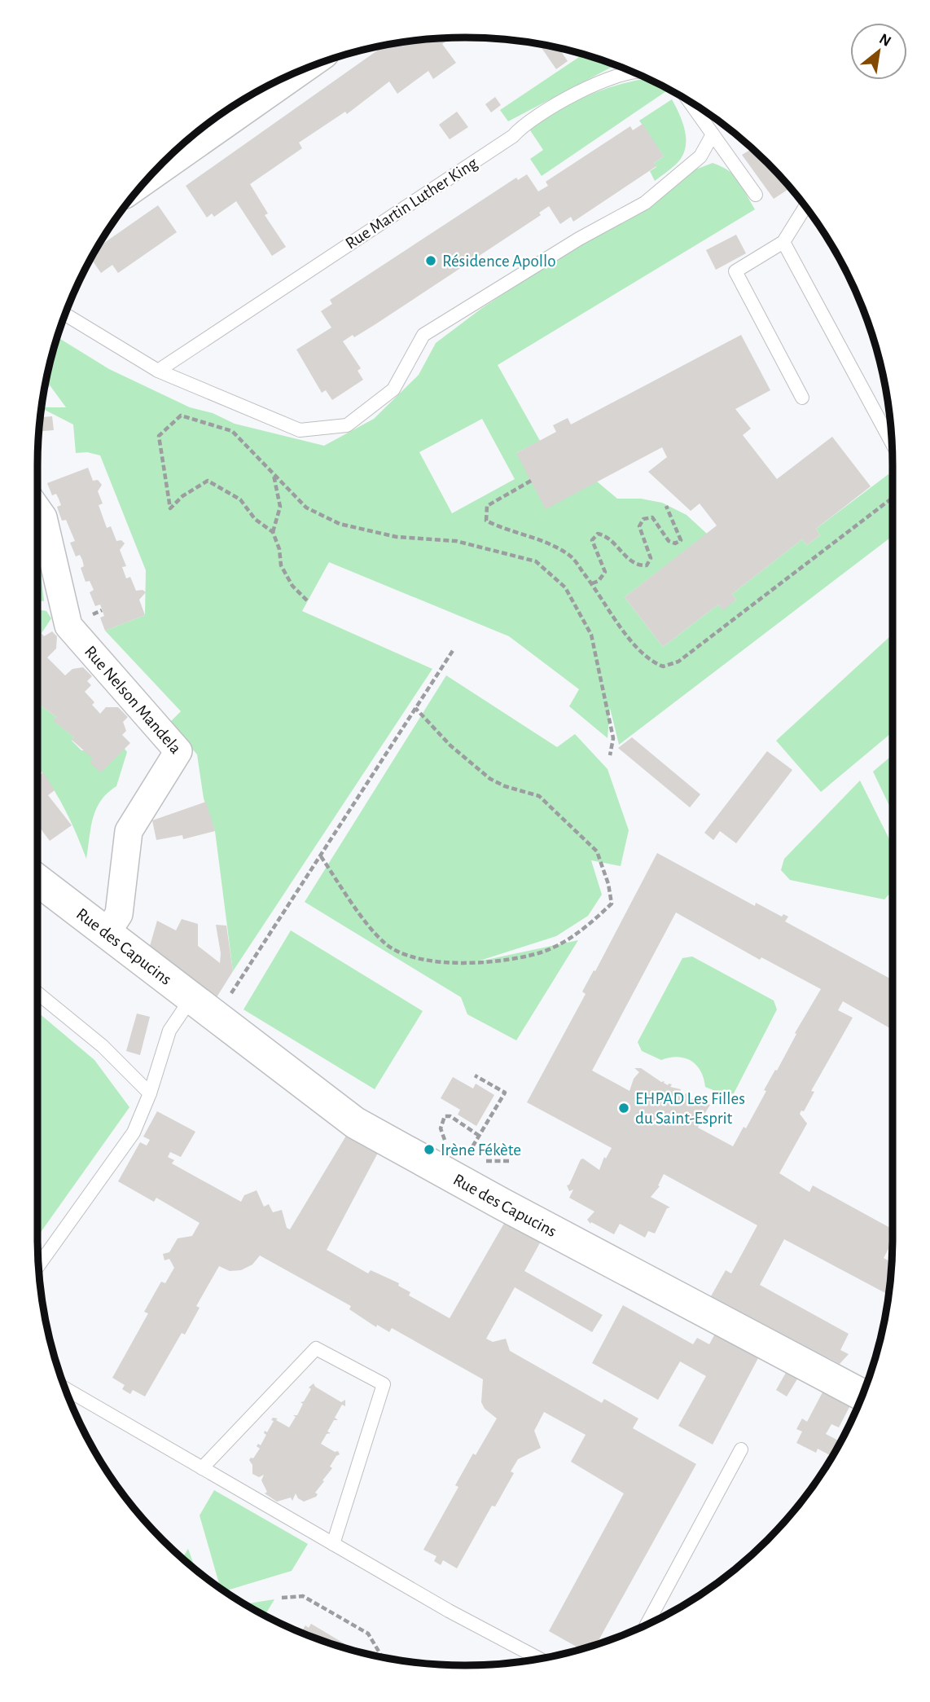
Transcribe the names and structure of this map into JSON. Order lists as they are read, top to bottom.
{
  "streets": {
    "street": ["Rue Nelson Mandela", "Rue des Capucins"],
    "lane": ["Rue Martin Luther King"]
  },
  "crossings": [
    ["Rue Nelson Mandela", "Rue des Capucins"]
  ],
  "places": ["Résidence Apollo", "EHPAD Les Filles du Saint-Esprit", "Irène Fékète"],
  "north": "top right"
}
